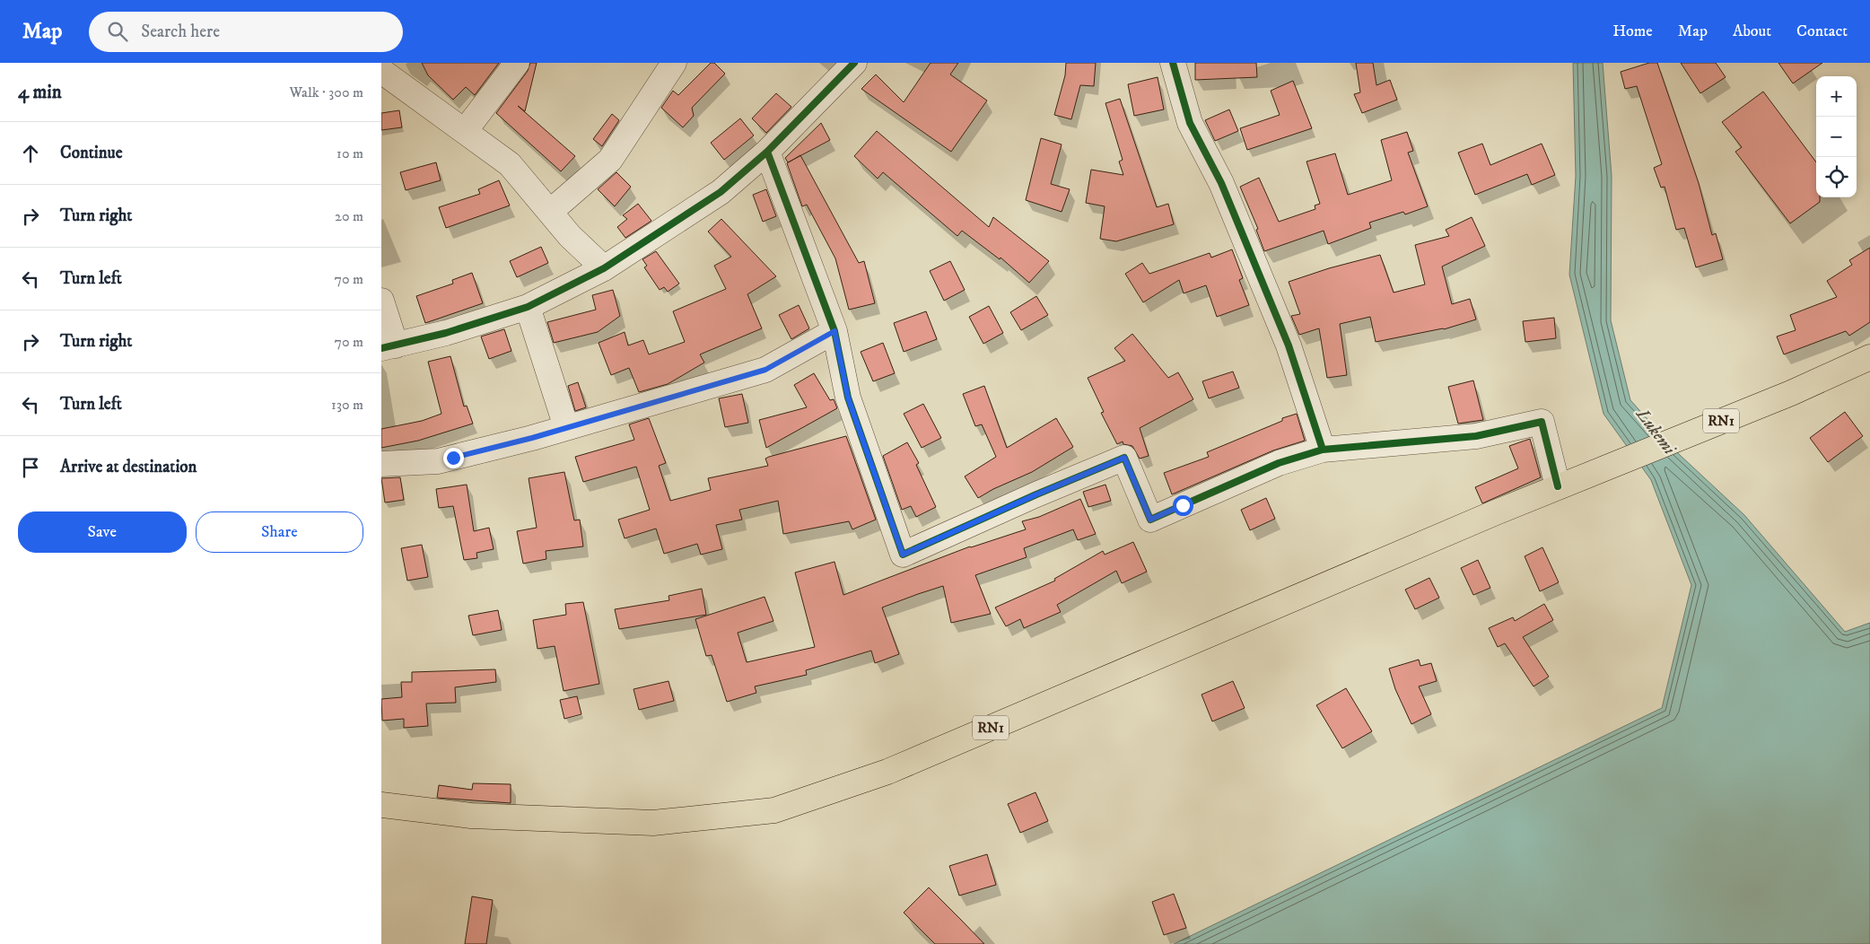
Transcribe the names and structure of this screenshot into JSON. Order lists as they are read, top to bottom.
{
  "streets": {
    "highway": ["RN1"]
  },
  "water": ["Lukemi"],
  "page": {
    "header": "Map",
    "search": "Search here",
    "nav": [
      "Home",
      "Map",
      "About",
      "Contact"
    ],
    "heading": ["4 min", "Walk · 300 m"],
    "map_buttons": ["+", "−"],
    "list": [
      ["Continue", "10 m"],
      ["Turn right", "20 m"],
      ["Turn left", "70 m"],
      ["Turn right", "70 m"],
      ["Turn left", "130 m"],
      "Arrive at destination"
    ],
    "buttons": ["Save", "Share"]
  }
}
